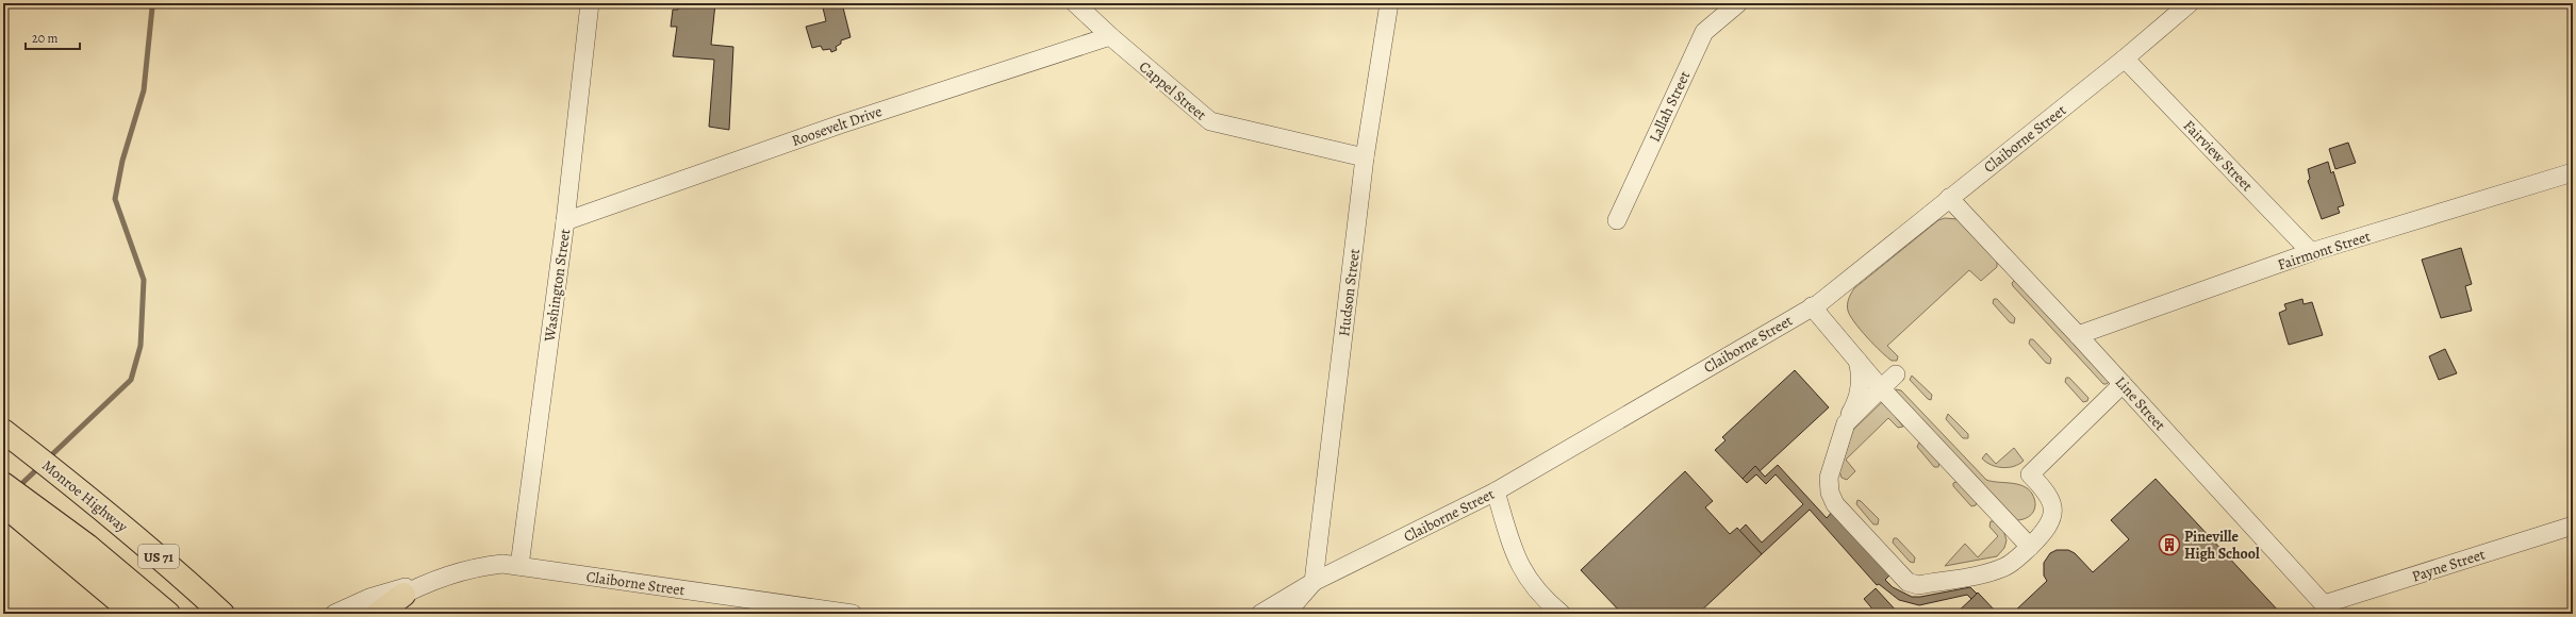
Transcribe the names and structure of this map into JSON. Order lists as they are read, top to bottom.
{
  "streets": {
    "main road": ["Monroe Highway", "US 71"],
    "street": [
      "Cappel Street",
      "Lallah Street",
      "Roosevelt Drive",
      "Claiborne Street",
      "Fairview Street",
      "Fairmont Street",
      "Washington Street",
      "Hudson Street",
      "Line Street",
      "Payne Street"
    ]
  },
  "crossings": [
    ["Cappel Street", "Roosevelt Drive"],
    ["Cappel Street", "Hudson Street"],
    ["Roosevelt Drive", "Washington Street"],
    ["Claiborne Street", "Fairview Street"],
    ["Claiborne Street", "Washington Street"],
    ["Claiborne Street", "Hudson Street"],
    ["Claiborne Street", "Line Street"],
    ["Fairview Street", "Fairmont Street"],
    ["Fairmont Street", "Line Street"],
    ["Line Street", "Payne Street"]
  ],
  "places": {
    "building": ["Pineville High School"]
  },
  "scale_bar": "20 m"
}
